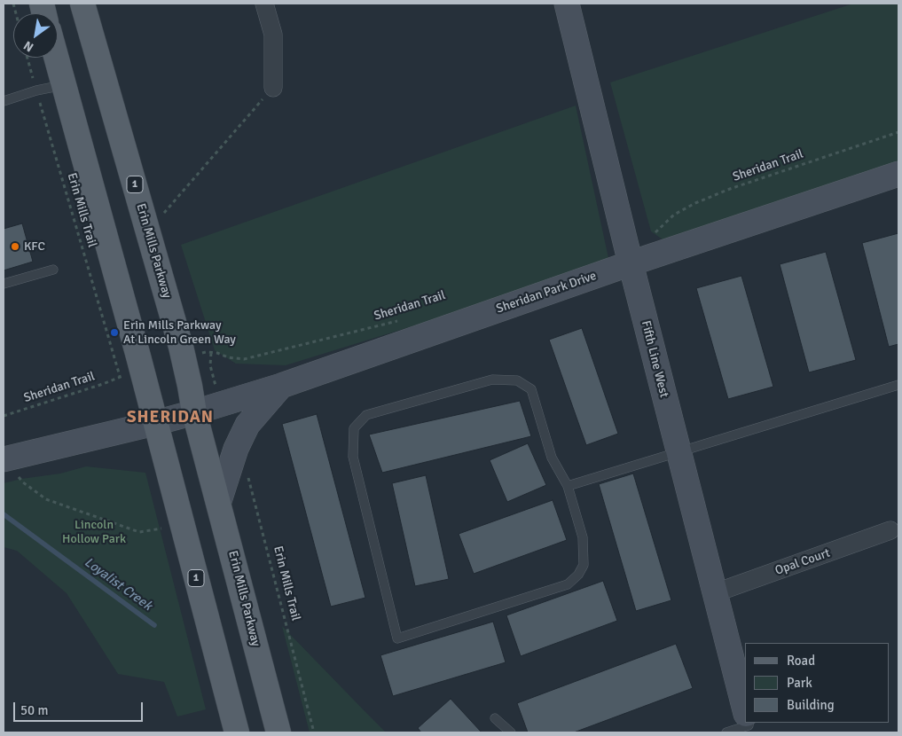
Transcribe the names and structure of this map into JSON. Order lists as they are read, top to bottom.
{
  "streets": {
    "main road": ["1", "Erin Mills Parkway"],
    "street": ["Sheridan Park Drive", "Fifth Line West", "Opal Court"],
    "path": ["Sheridan Trail", "Erin Mills Trail"]
  },
  "crossings": [
    ["Sheridan Trail", "Erin Mills Trail"],
    ["1", "Sheridan Park Drive"],
    ["Erin Mills Parkway", "Sheridan Park Drive"],
    ["Sheridan Park Drive", "Fifth Line West"],
    ["Fifth Line West", "Opal Court"]
  ],
  "districts": ["SHERIDAN"],
  "water": ["Loyalist Creek"],
  "parks": ["Lincoln Hollow Park"],
  "places": ["KFC", "Erin Mills Parkway At Lincoln Green Way"],
  "legend": ["Road", "Park", "Building"],
  "scale_bar": "50 m",
  "north": "bottom left"
}
